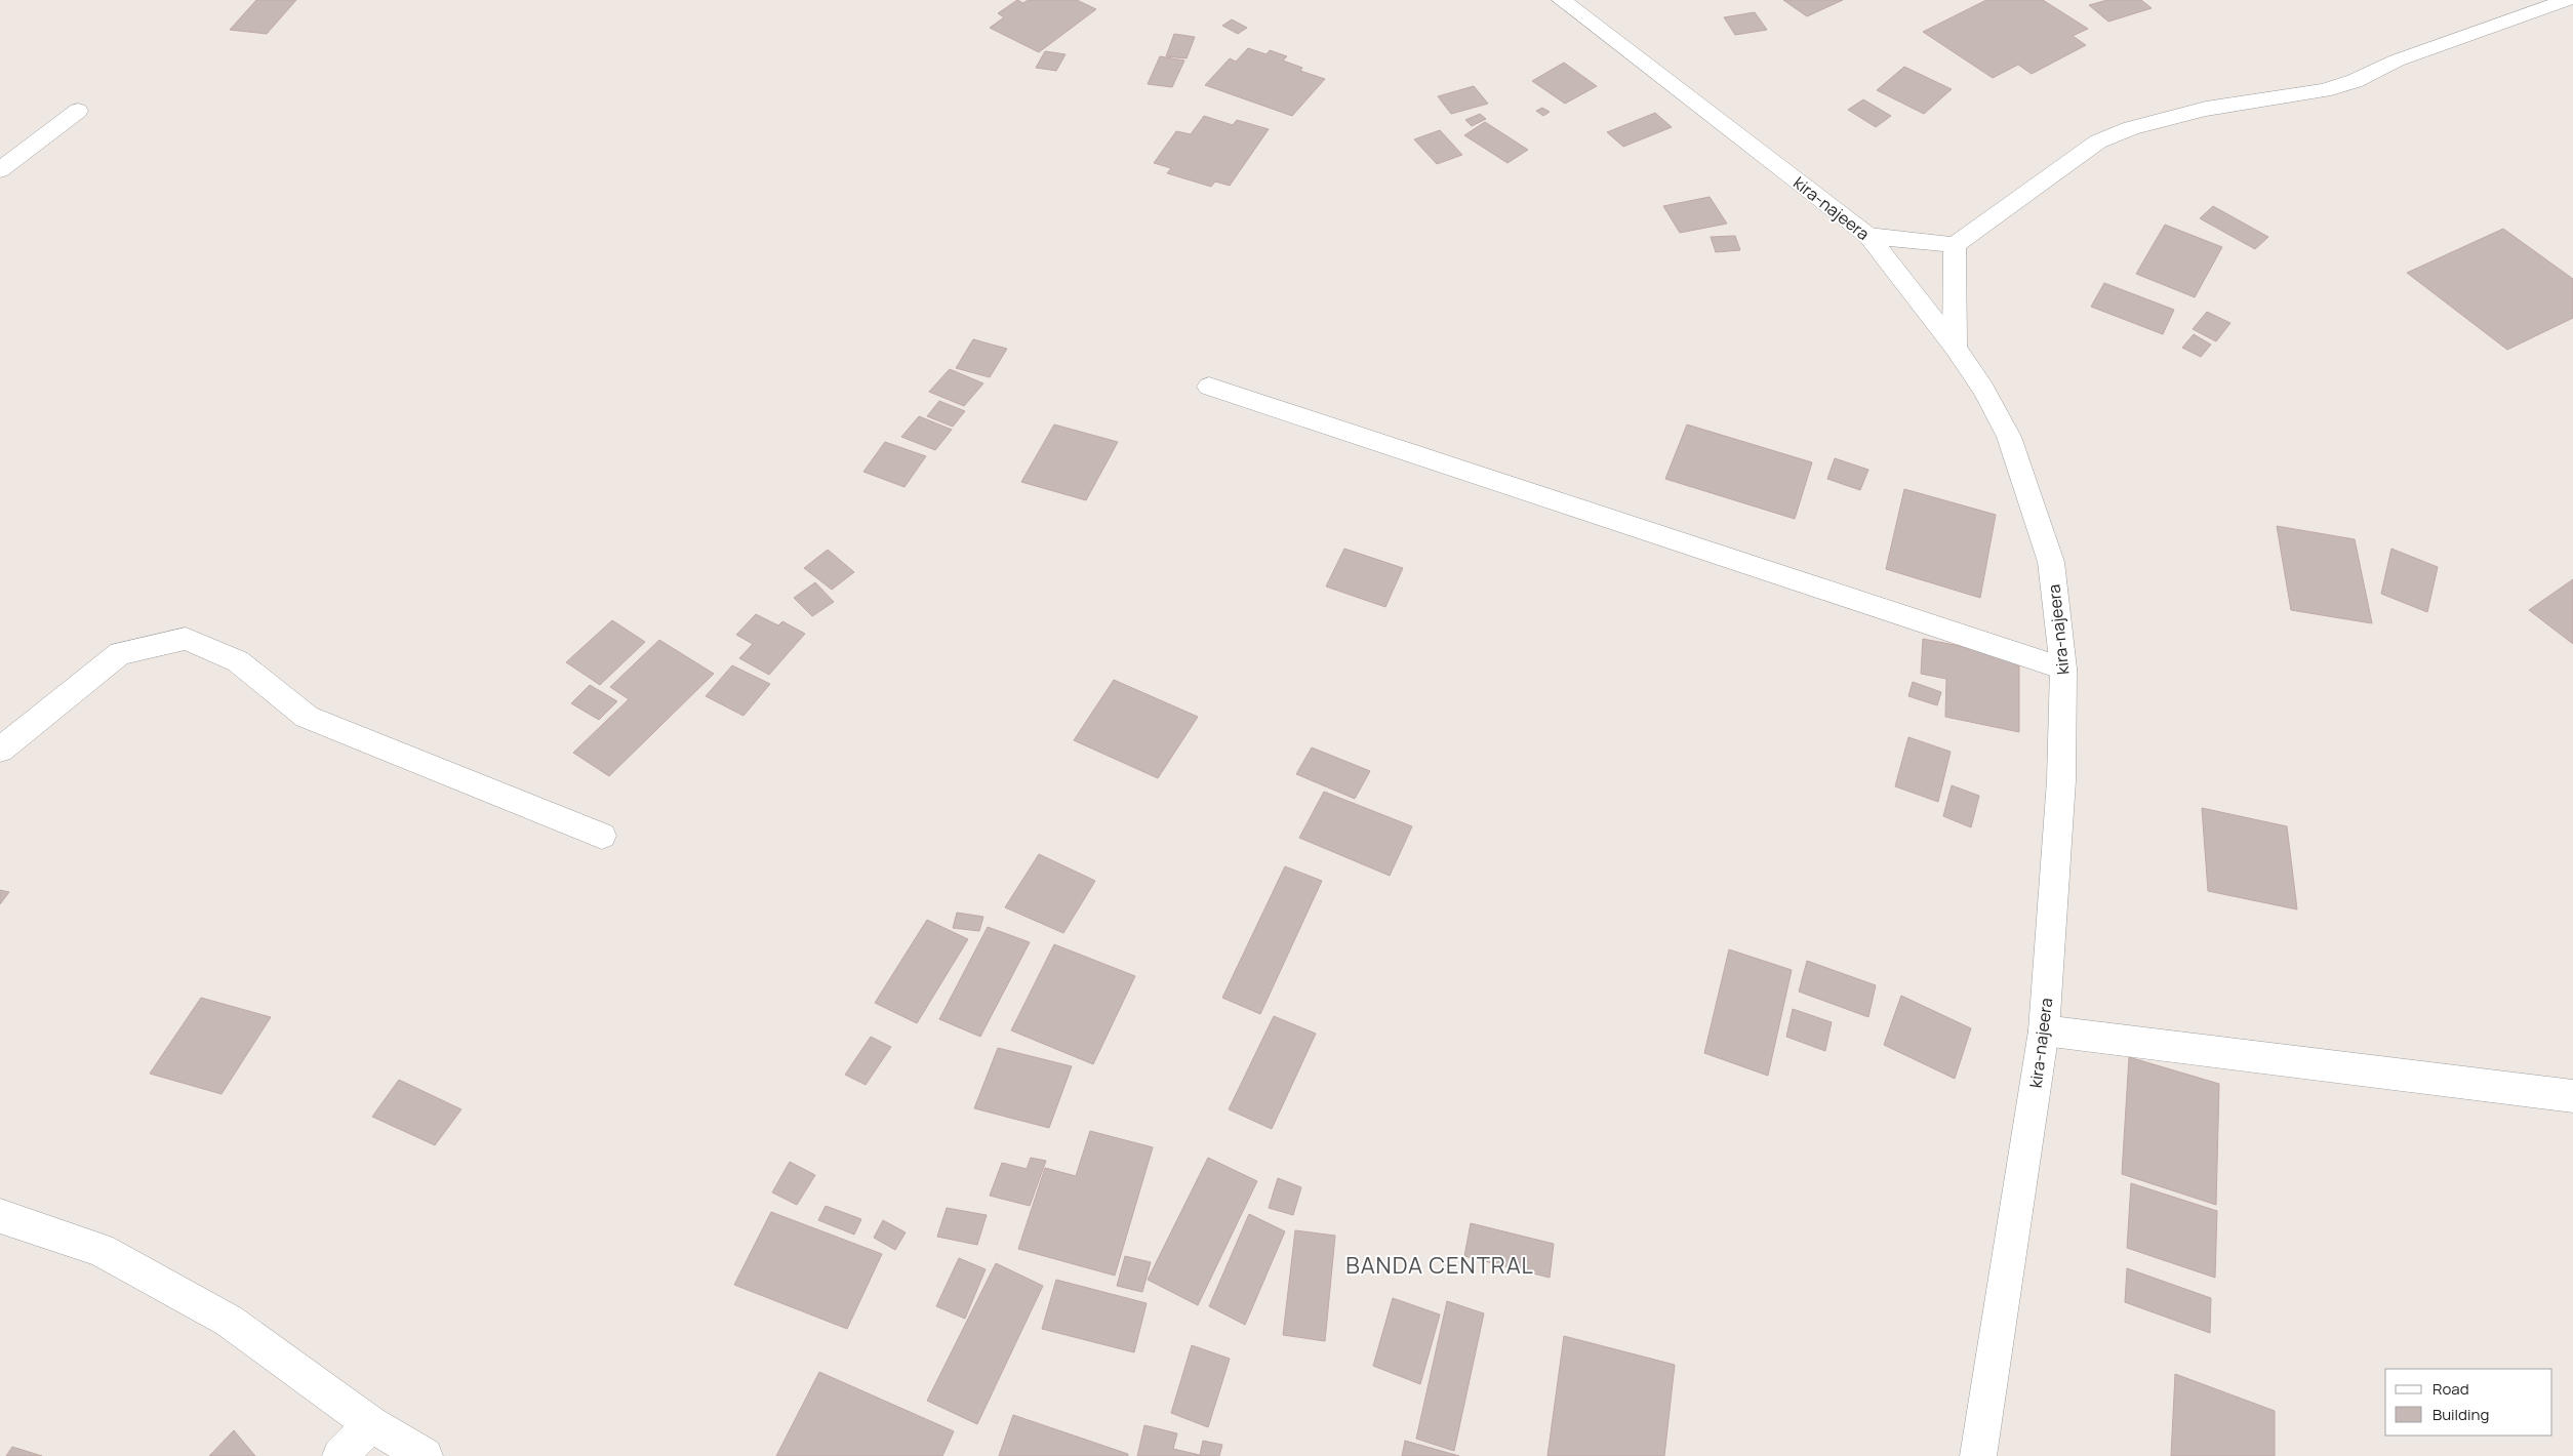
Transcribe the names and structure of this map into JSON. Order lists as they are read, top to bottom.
{
  "streets": {
    "street": ["kira-najeera"]
  },
  "districts": ["BANDA CENTRAL"],
  "legend": ["Road", "Building"]
}
